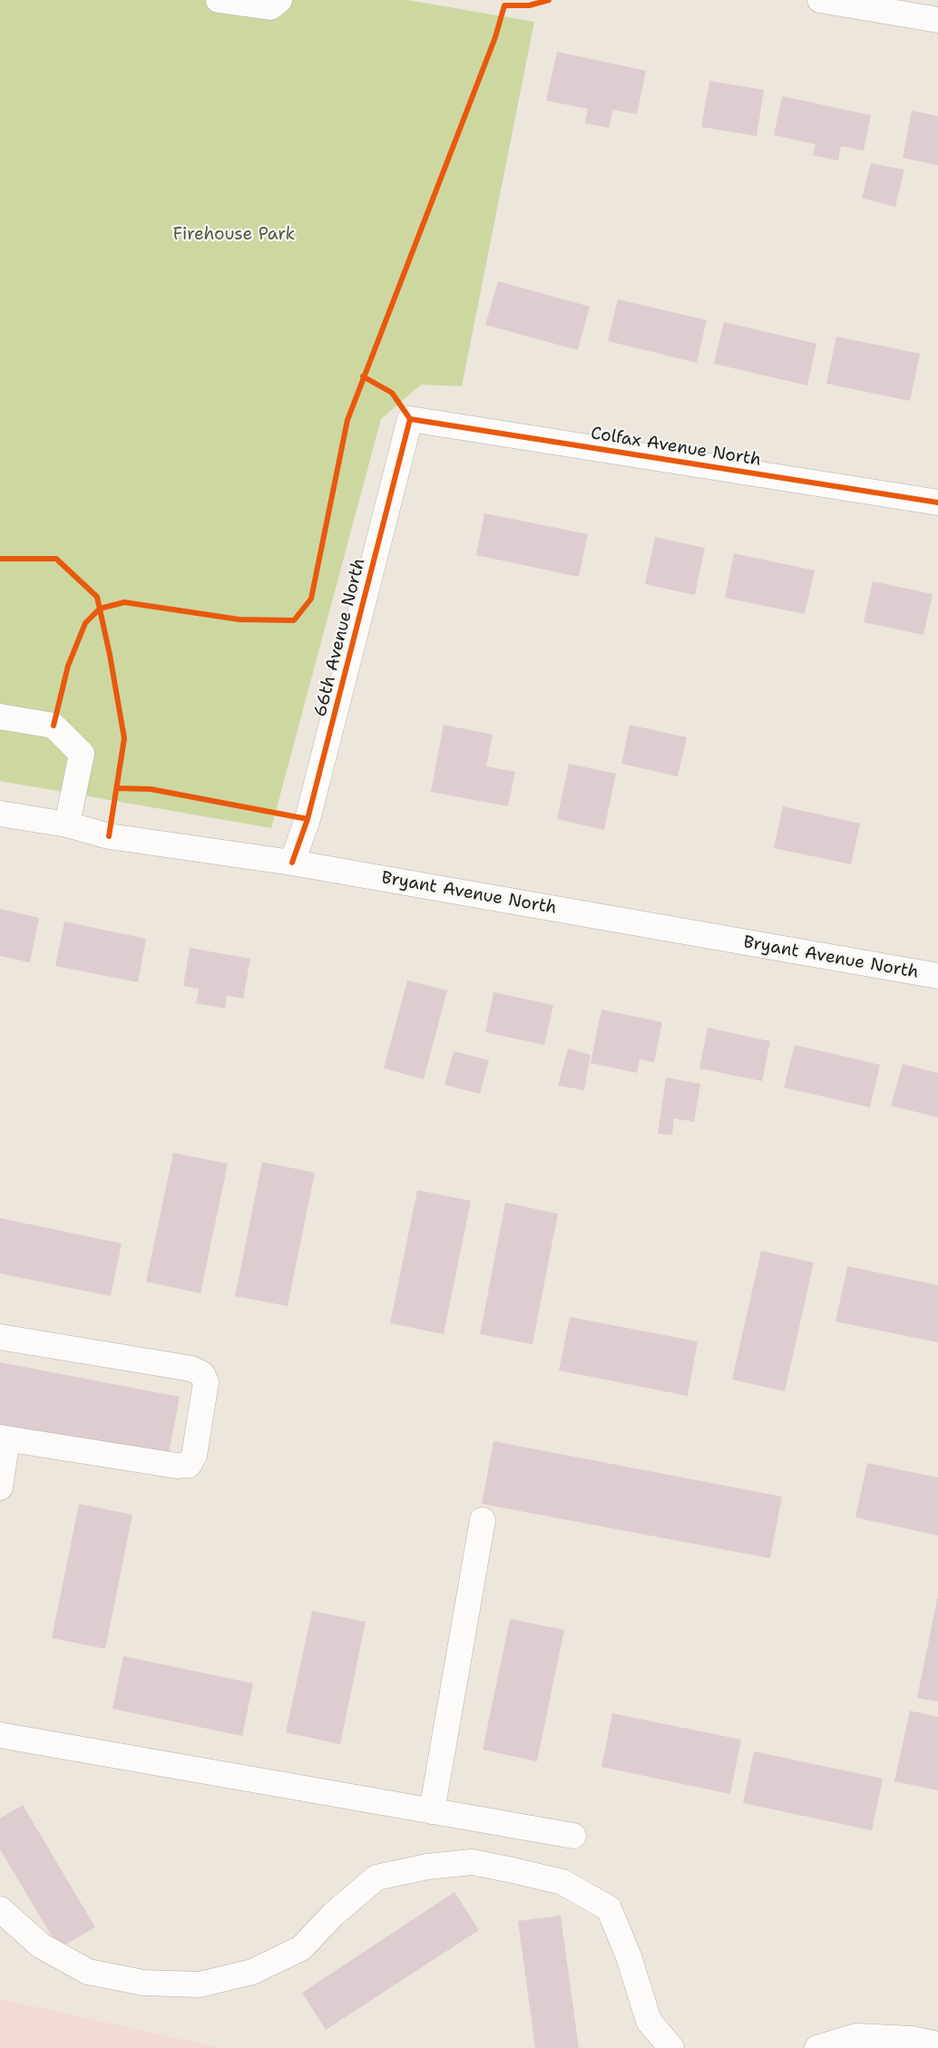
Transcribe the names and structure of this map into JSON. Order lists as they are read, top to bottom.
{
  "streets": {
    "street": ["Colfax Avenue North", "66th Avenue North", "Bryant Avenue North"]
  },
  "crossings": [
    ["Colfax Avenue North", "66th Avenue North"],
    ["66th Avenue North", "Bryant Avenue North"]
  ],
  "parks": ["Firehouse Park"]
}
